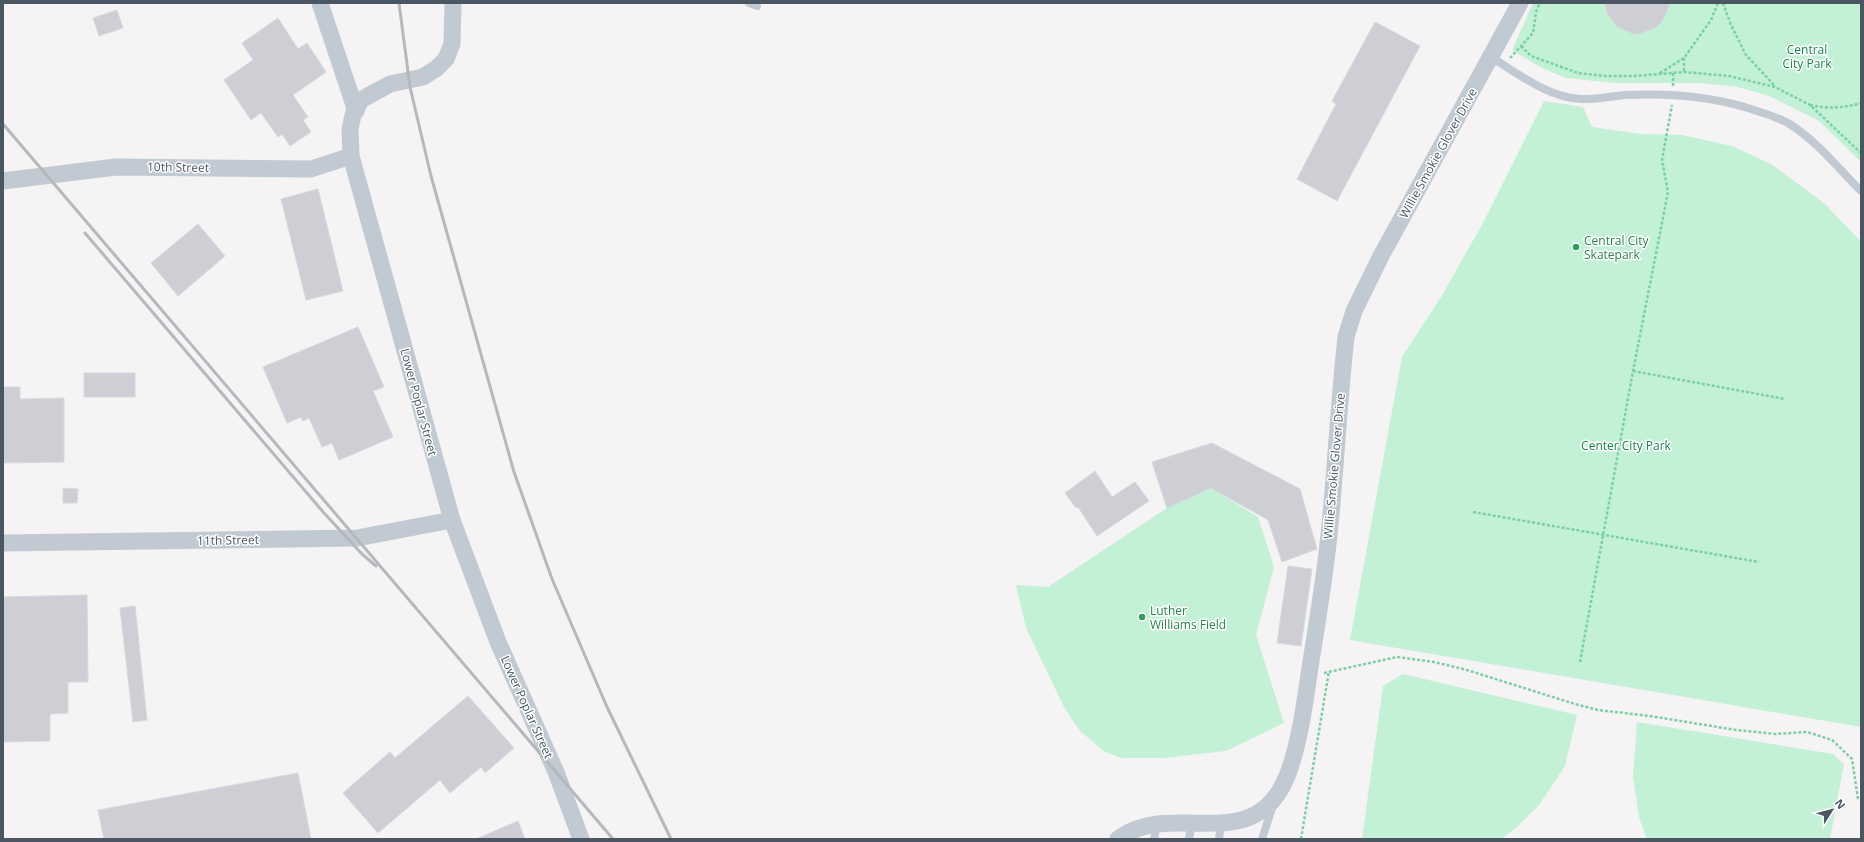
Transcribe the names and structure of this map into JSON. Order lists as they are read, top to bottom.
{
  "streets": {
    "street": [
      "Willie Smokie Glover Drive",
      "10th Street",
      "Lower Poplar Street",
      "11th Street"
    ]
  },
  "crossings": [
    ["10th Street", "Lower Poplar Street"],
    ["Lower Poplar Street", "11th Street"]
  ],
  "parks": ["Central City Park", "Center City Park"],
  "places": ["Central City Skatepark", "Luther Williams Field"],
  "north": "top right"
}
